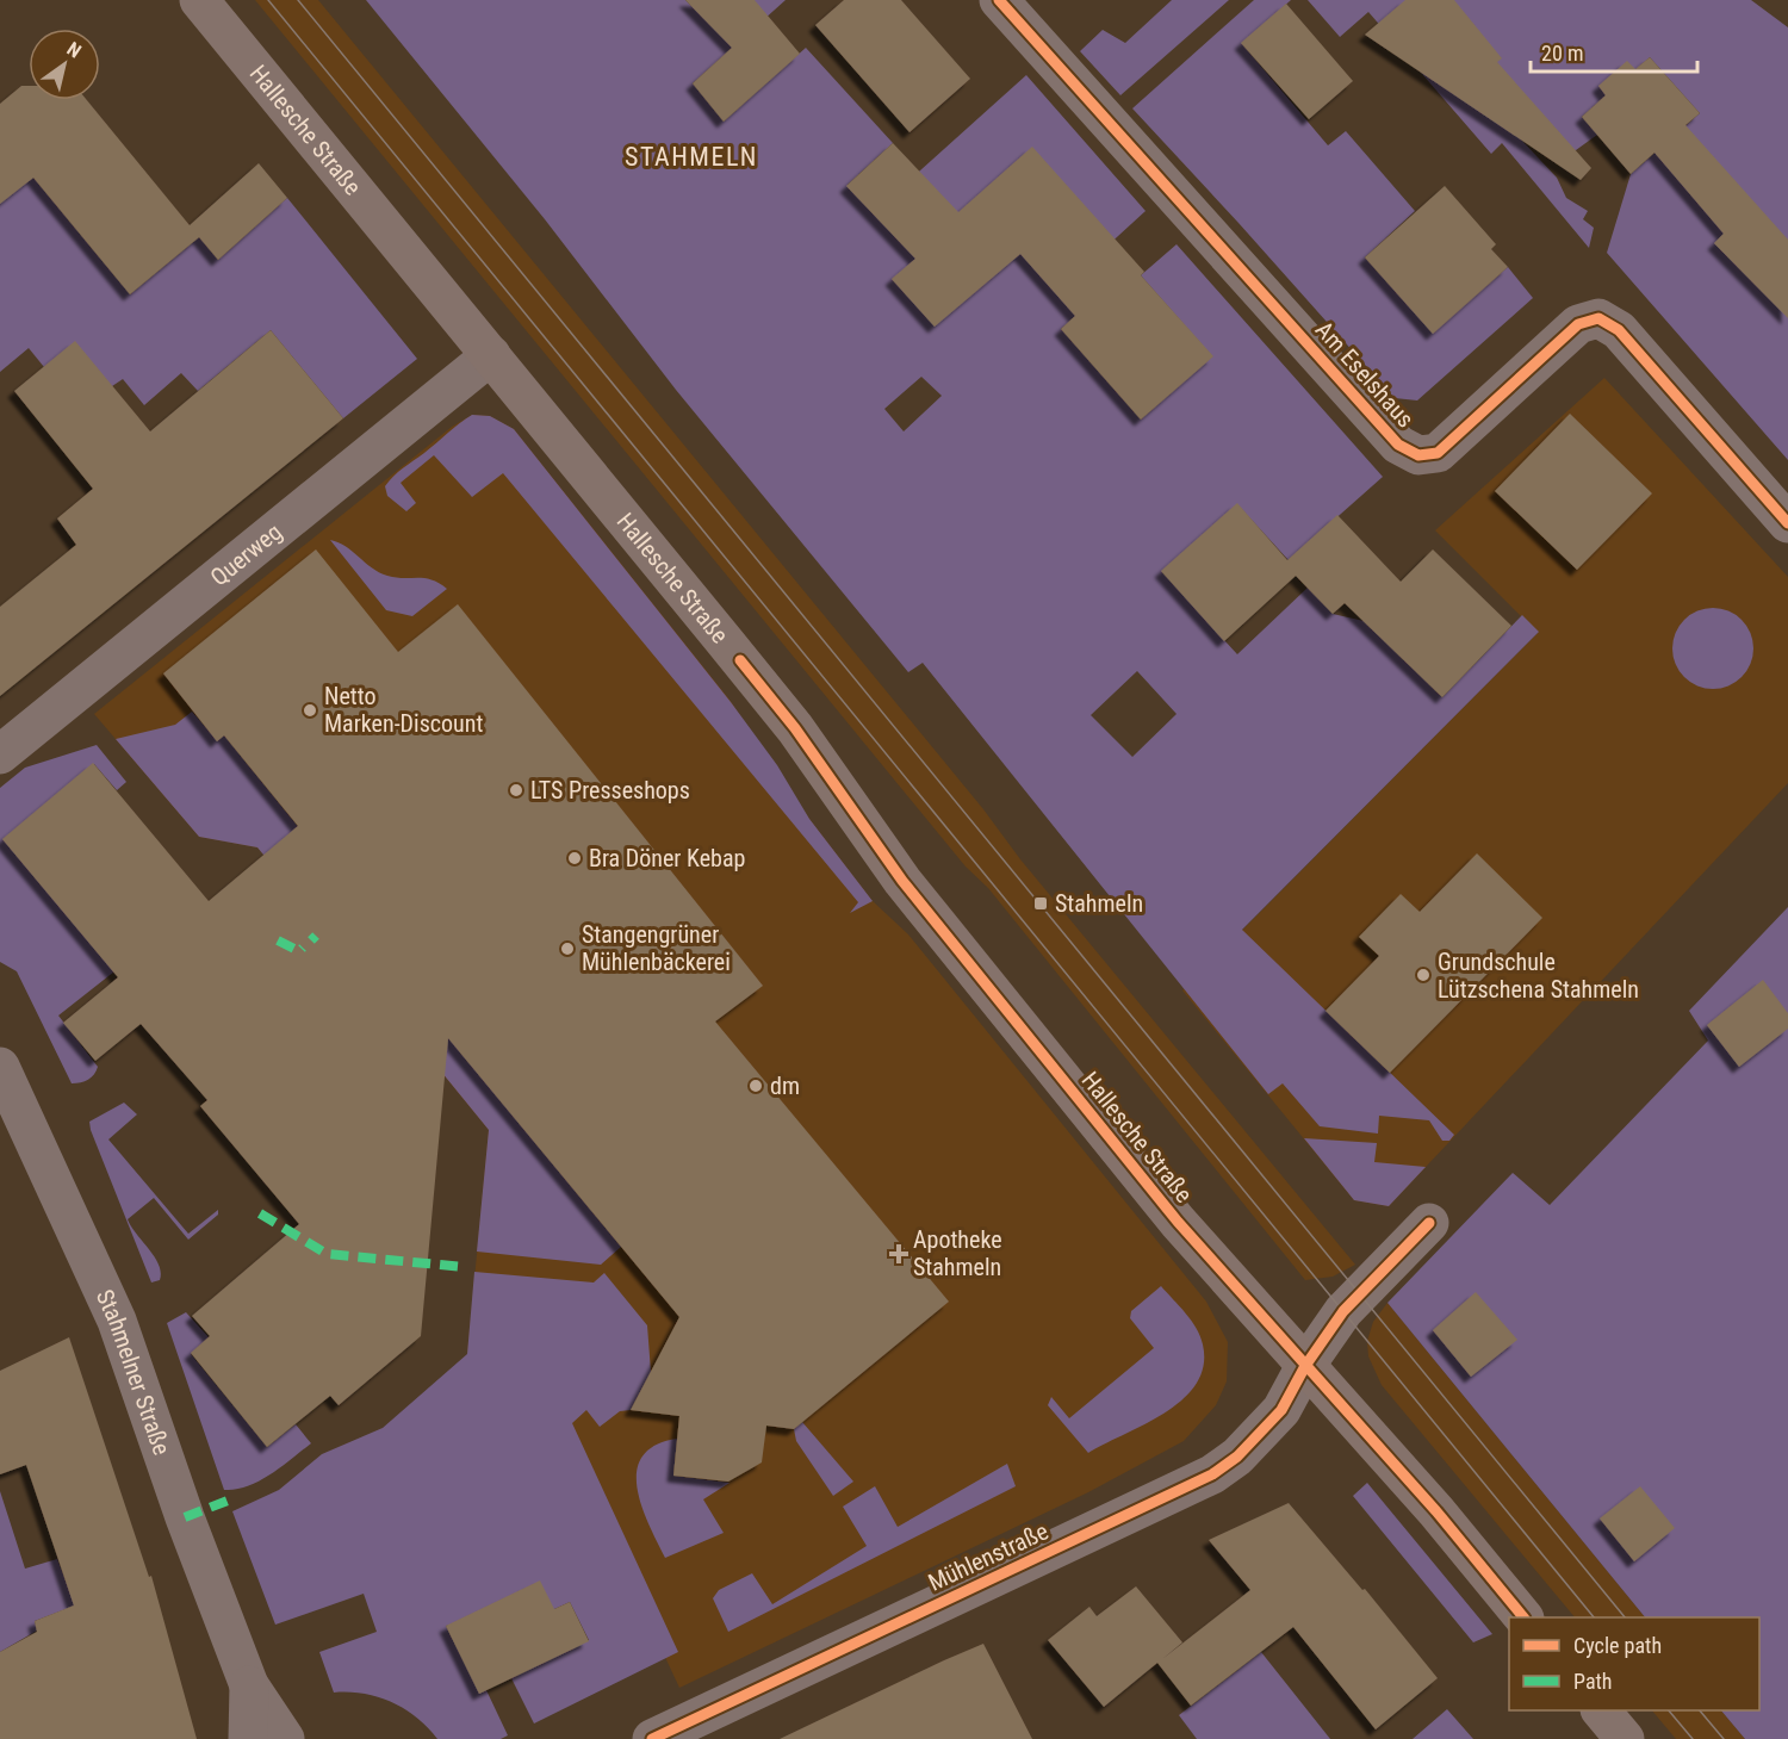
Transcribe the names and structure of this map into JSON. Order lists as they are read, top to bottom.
{
  "streets": {
    "street": [
      "Hallesche Straße",
      "Am Eselshaus",
      "Querweg",
      "Stahmelner Straße",
      "Mühlenstraße"
    ]
  },
  "crossings": [
    ["Hallesche Straße", "Querweg"],
    ["Hallesche Straße", "Mühlenstraße"]
  ],
  "districts": ["STAHMELN"],
  "places": {
    "other": [
      "Netto Marken-Discount",
      "LTS Presseshops",
      "Bra Döner Kebap",
      "Stangengrüner Mühlenbäckerei",
      "Grundschule Lützschena Stahmeln",
      "dm"
    ],
    "transit": ["Stahmeln"],
    "health": ["Apotheke Stahmeln"]
  },
  "legend": ["Cycle path", "Path"],
  "scale_bar": "20 m",
  "north": "top right"
}
